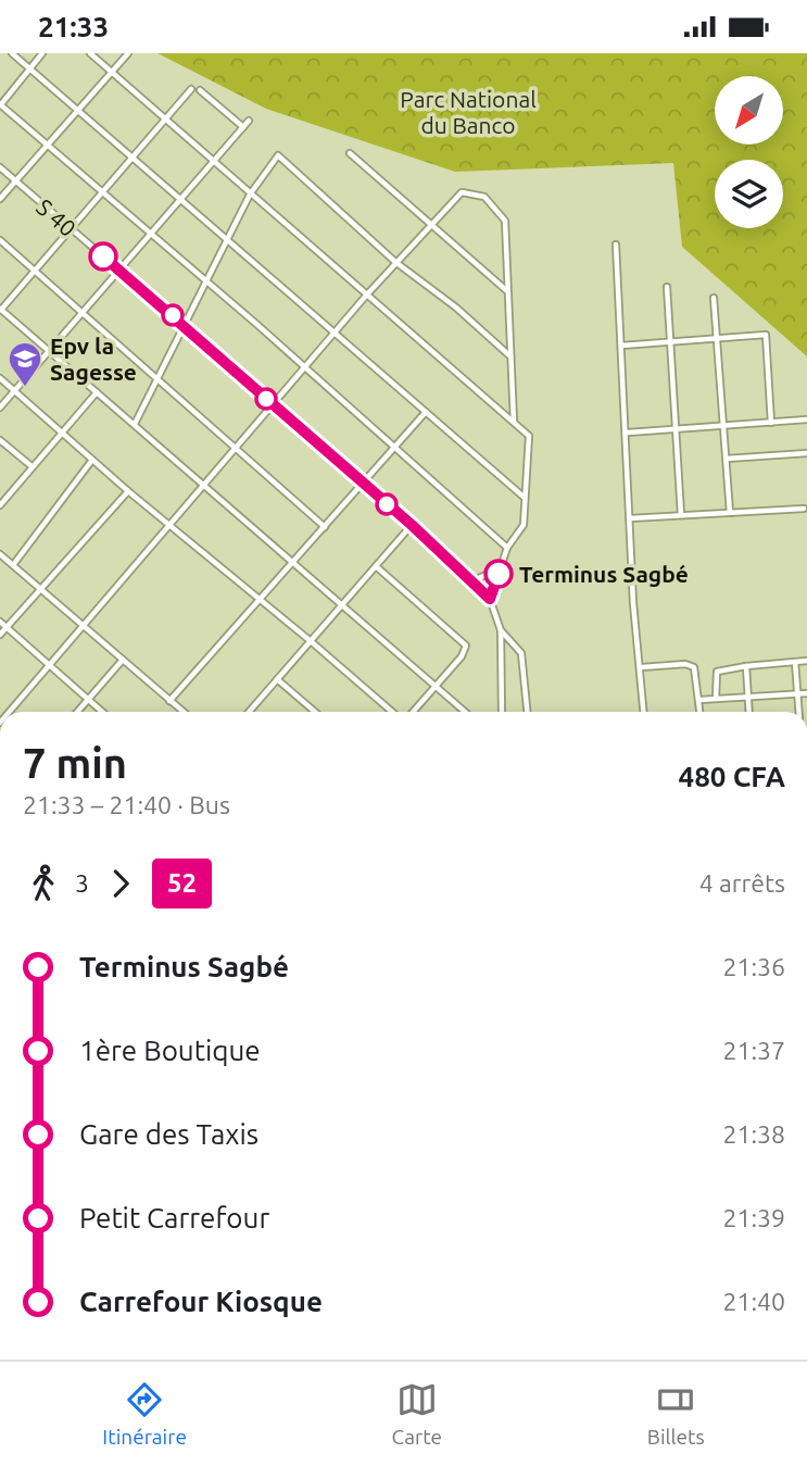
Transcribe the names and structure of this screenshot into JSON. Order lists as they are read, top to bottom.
{
  "streets": {
    "street": ["S 40"]
  },
  "parks": ["Parc National du Banco"],
  "places": {
    "school or university": ["Epv la Sagesse"],
    "other": ["Terminus Sagbé"]
  },
  "lines": ["bus line 52"],
  "north": "bottom left",
  "page": {
    "status": "21:33",
    "heading": ["7 min", "21:33 – 21:40 · Bus", "480 CFA"],
    "legs": ["3", "52", "4 arrêts"],
    "list": [
      {
        "name": "Terminus Sagbé",
        "value": "21:36"
      },
      {
        "name": "1ère Boutique",
        "value": "21:37"
      },
      {
        "name": "Gare des Taxis",
        "value": "21:38"
      },
      {
        "name": "Petit Carrefour",
        "value": "21:39"
      },
      {
        "name": "Carrefour Kiosque",
        "value": "21:40"
      }
    ],
    "tabs": ["Itinéraire", "Carte", "Billets"]
  }
}
